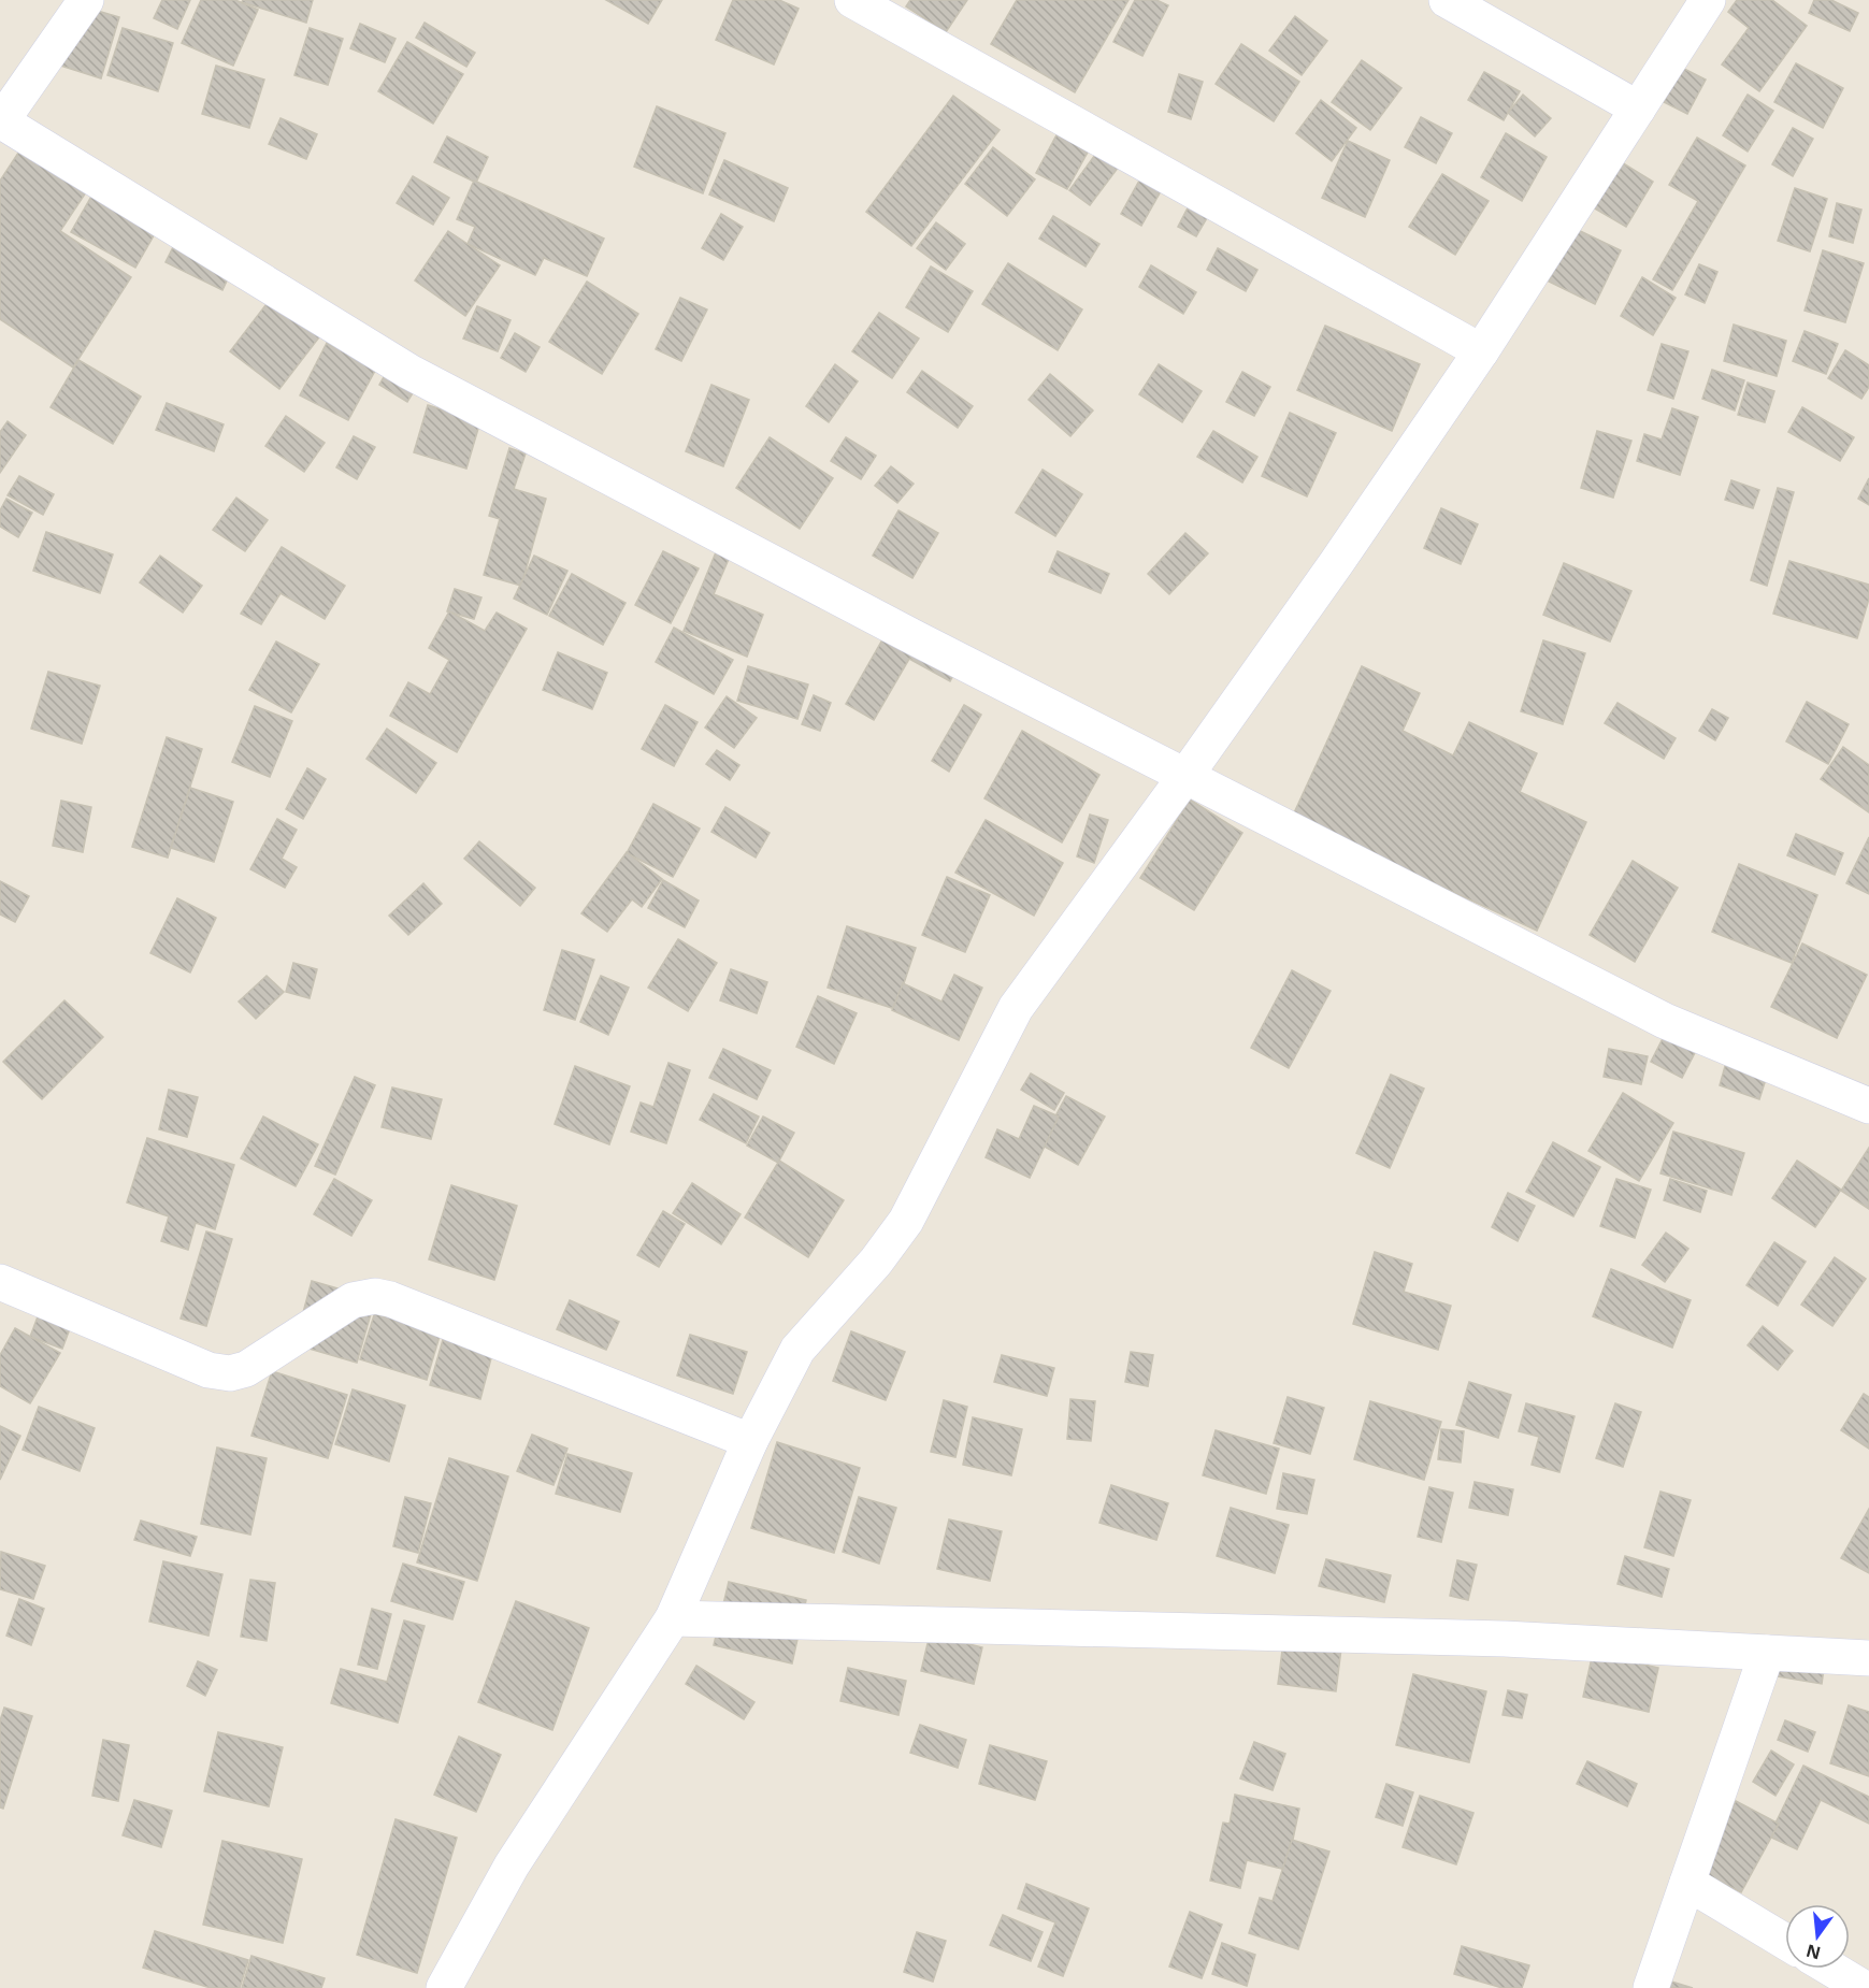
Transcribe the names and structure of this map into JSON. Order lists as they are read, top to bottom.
{
  "north": "bottom"
}
